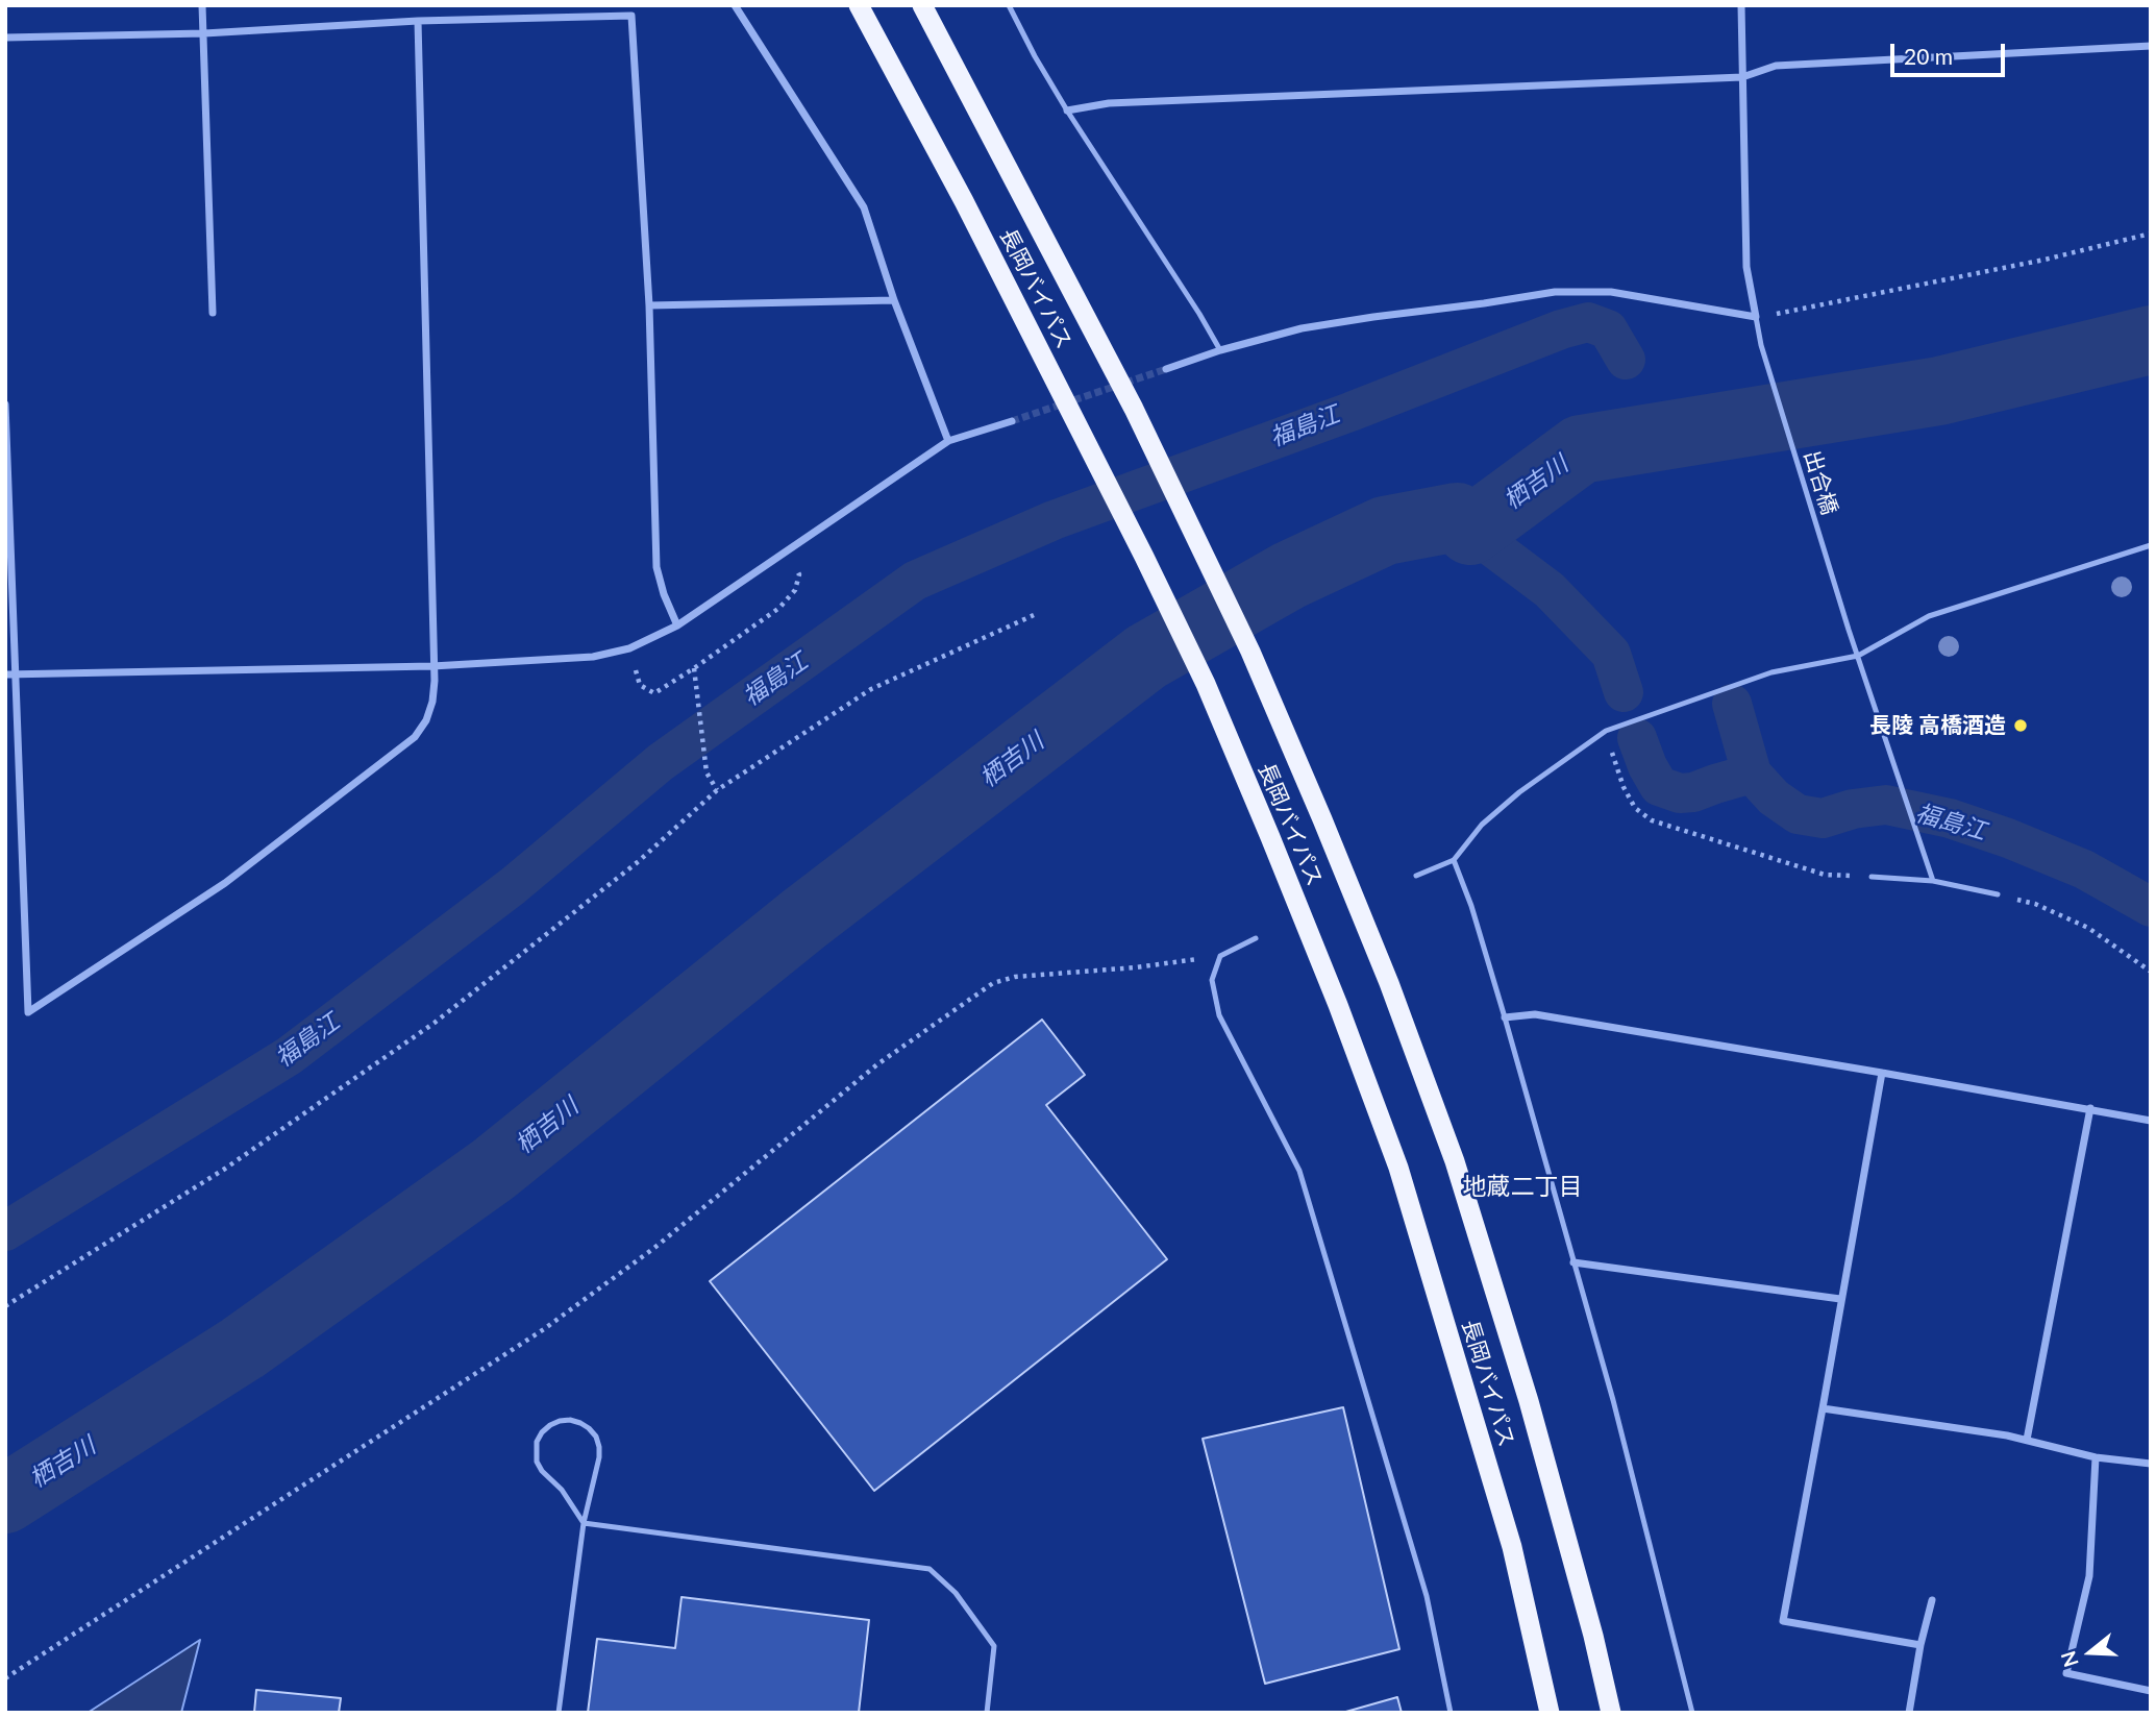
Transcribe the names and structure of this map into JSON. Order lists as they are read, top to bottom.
{
  "streets": {
    "highway": ["長岡バイパス"],
    "lane": ["出合橋"]
  },
  "districts": ["地蔵二丁目"],
  "water": ["福島江", "栖吉川"],
  "places": ["長陵 高橋酒造"],
  "scale_bar": "20 m",
  "north": "left"
}
